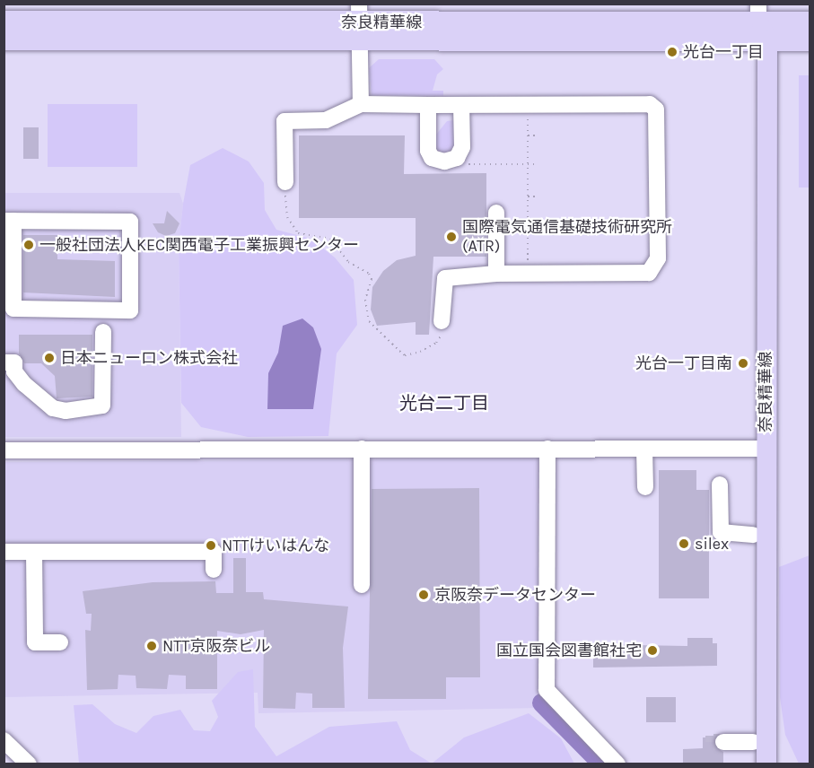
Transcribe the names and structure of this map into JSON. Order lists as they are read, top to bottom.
{
  "streets": {
    "main road": ["奈良精華線"]
  },
  "districts": ["光台二丁目"],
  "places": [
    "光台一丁目",
    "国際電気通信基礎技術研究所 (ATR)",
    "一般社団法人KEC関西電子工業振興センター",
    "日本ニューロン株式会社",
    "光台一丁目南",
    "silex",
    "NTTけいはんな",
    "京阪奈データセンター",
    "NTT京阪奈ビル",
    "国立国会図書館社宅"
  ]
}
